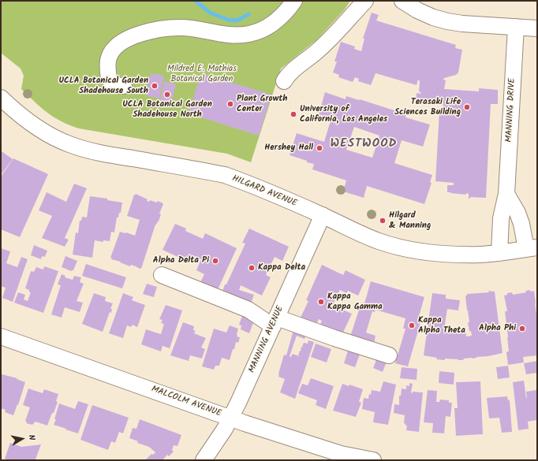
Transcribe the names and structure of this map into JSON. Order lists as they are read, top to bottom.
{
  "streets": {
    "street": [
      "MANNING DRIVE",
      "HILGARD AVENUE",
      "MANNING AVENUE",
      "MALCOLM AVENUE"
    ]
  },
  "crossings": [
    ["MANNING DRIVE", "HILGARD AVENUE"],
    ["HILGARD AVENUE", "MANNING AVENUE"],
    ["MANNING AVENUE", "MALCOLM AVENUE"]
  ],
  "districts": ["WESTWOOD"],
  "parks": ["Mildred E. Mathias Botanical Garden"],
  "places": [
    "UCLA Botanical Garden Shadehouse South",
    "UCLA Botanical Garden Shadehouse North",
    "Plant Growth Center",
    "Terasaki Life Sciences Building",
    "University of California, Los Angeles",
    "Hershey Hall",
    "Hilgard & Manning",
    "Alpha Delta Pi",
    "Kappa Delta",
    "Kappa Kappa Gamma",
    "Kappa Alpha Theta",
    "Alpha Phi"
  ],
  "north": "right"
}
